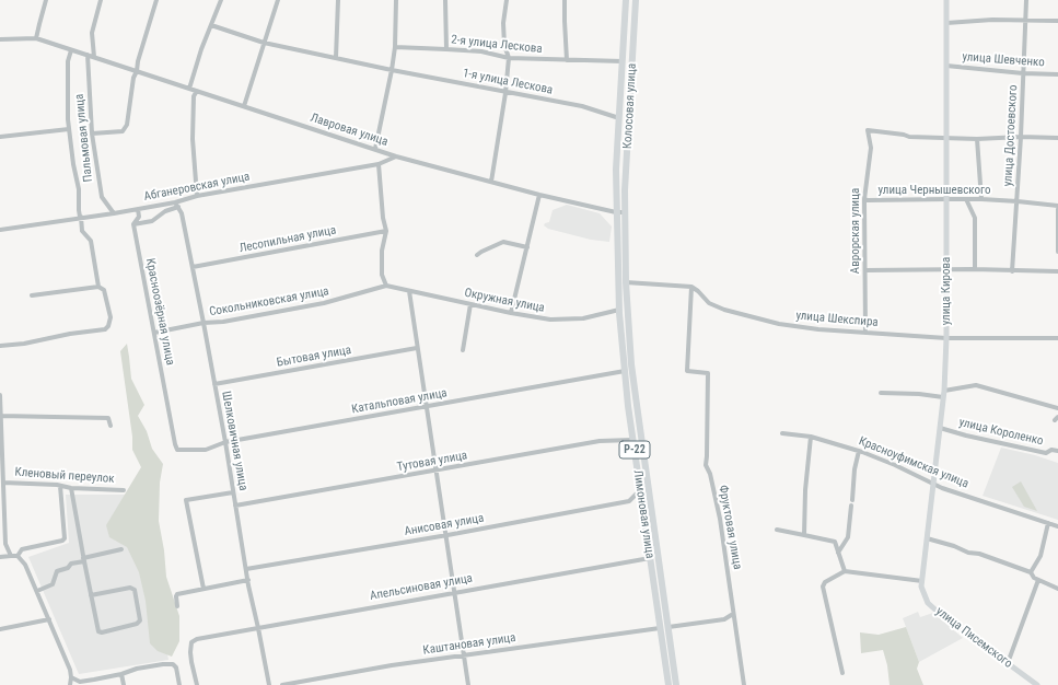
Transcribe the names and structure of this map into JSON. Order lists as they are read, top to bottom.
{
  "streets": {
    "highway": ["Колосовая улица", "Р-22", "Лимоновая улица"],
    "main road": ["улица Кирова", "улица Писемского"],
    "street": [
      "2-я улица Лескова",
      "улица Шевченко",
      "1-я улица Лескова",
      "Лавровая улица",
      "улица Достоевского",
      "Пальмовая улица",
      "Абганеровская улица",
      "улица Чернышевского",
      "Аврорская улица",
      "Лесопильная улица",
      "Окружная улица",
      "Сокольниковская улица",
      "Красноозёрная улица",
      "улица Шекспира",
      "Бытовая улица",
      "Катальповая улица",
      "улица Короленко",
      "Шелковичная улица",
      "Тутовая улица",
      "Красноуфимская улица",
      "Кленовый переулок",
      "Анисовая улица",
      "Фруктовая улица",
      "Апельсиновая улица",
      "Каштановая улица"
    ]
  },
  "crossings": [
    ["2-я улица Лескова", "Колосовая улица"],
    ["улица Шевченко", "улица Достоевского"],
    ["улица Шевченко", "улица Кирова"],
    ["1-я улица Лескова", "Колосовая улица"],
    ["Колосовая улица", "Лавровая улица"],
    ["Колосовая улица", "Лимоновая улица"],
    ["Лавровая улица", "Пальмовая улица"],
    ["Лавровая улица", "Абганеровская улица"],
    ["Лавровая улица", "Лимоновая улица"],
    ["улица Достоевского", "улица Чернышевского"],
    ["Пальмовая улица", "Абганеровская улица"],
    ["Абганеровская улица", "Шелковичная улица"],
    ["улица Чернышевского", "Аврорская улица"],
    ["улица Чернышевского", "улица Кирова"],
    ["Аврорская улица", "улица Кирова"],
    ["Аврорская улица", "улица Шекспира"],
    ["Лесопильная улица", "Шелковичная улица"],
    ["улица Кирова", "улица Шекспира"],
    ["улица Кирова", "улица Короленко"],
    ["улица Кирова", "Красноуфимская улица"],
    ["улица Кирова", "улица Писемского"],
    ["Окружная улица", "Сокольниковская улица"],
    ["Окружная улица", "Лимоновая улица"],
    ["Сокольниковская улица", "Красноозёрная улица"],
    ["Сокольниковская улица", "Шелковичная улица"],
    ["Красноозёрная улица", "Катальповая улица"],
    ["улица Шекспира", "Фруктовая улица"],
    ["Бытовая улица", "Шелковичная улица"],
    ["Катальповая улица", "Шелковичная улица"],
    ["Катальповая улица", "Лимоновая улица"],
    ["Шелковичная улица", "Тутовая улица"],
    ["Шелковичная улица", "Анисовая улица"],
    ["Шелковичная улица", "Апельсиновая улица"],
    ["Тутовая улица", "Лимоновая улица"],
    ["Лимоновая улица", "Анисовая улица"],
    ["Лимоновая улица", "Апельсиновая улица"],
    ["Лимоновая улица", "Каштановая улица"]
  ]
}
